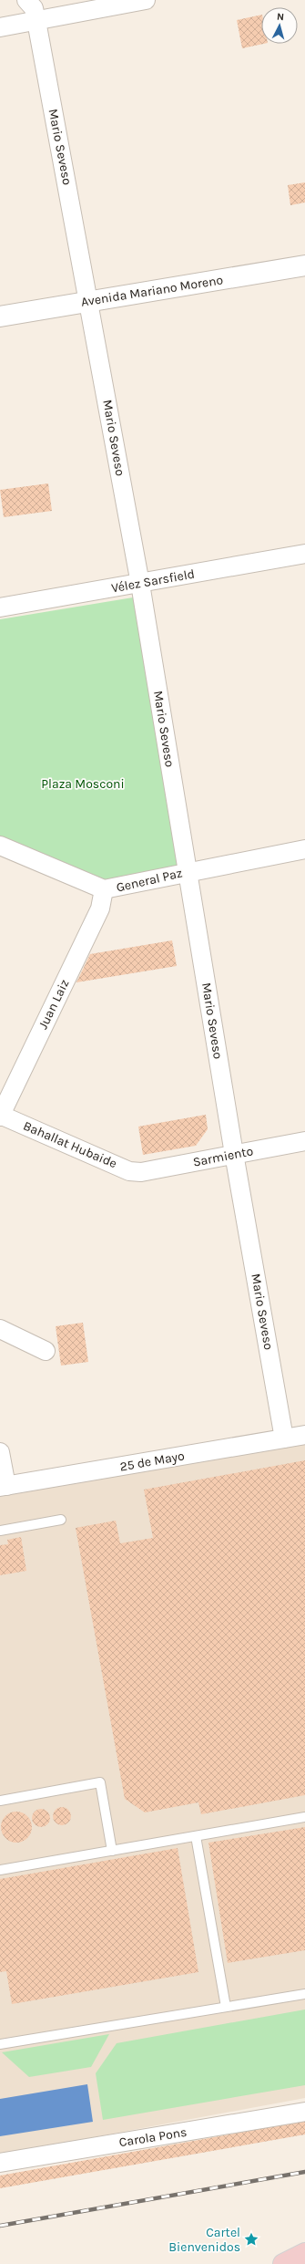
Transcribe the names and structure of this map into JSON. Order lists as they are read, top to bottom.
{
  "streets": {
    "main road": ["Avenida Mariano Moreno"],
    "street": [
      "Mario Seveso",
      "Vélez Sarsfield",
      "General Paz",
      "Juan Laiz",
      "Bahallat Hubaide",
      "Sarmiento",
      "25 de Mayo",
      "Carola Pons"
    ]
  },
  "crossings": [
    ["Mario Seveso", "Avenida Mariano Moreno"],
    ["Mario Seveso", "Vélez Sarsfield"],
    ["Mario Seveso", "General Paz"],
    ["Mario Seveso", "Sarmiento"],
    ["Mario Seveso", "25 de Mayo"],
    ["General Paz", "Juan Laiz"],
    ["Juan Laiz", "Bahallat Hubaide"],
    ["Bahallat Hubaide", "Sarmiento"]
  ],
  "parks": ["Plaza Mosconi"],
  "places": {
    "place": ["Cartel Bienvenidos"]
  },
  "north": "top"
}
